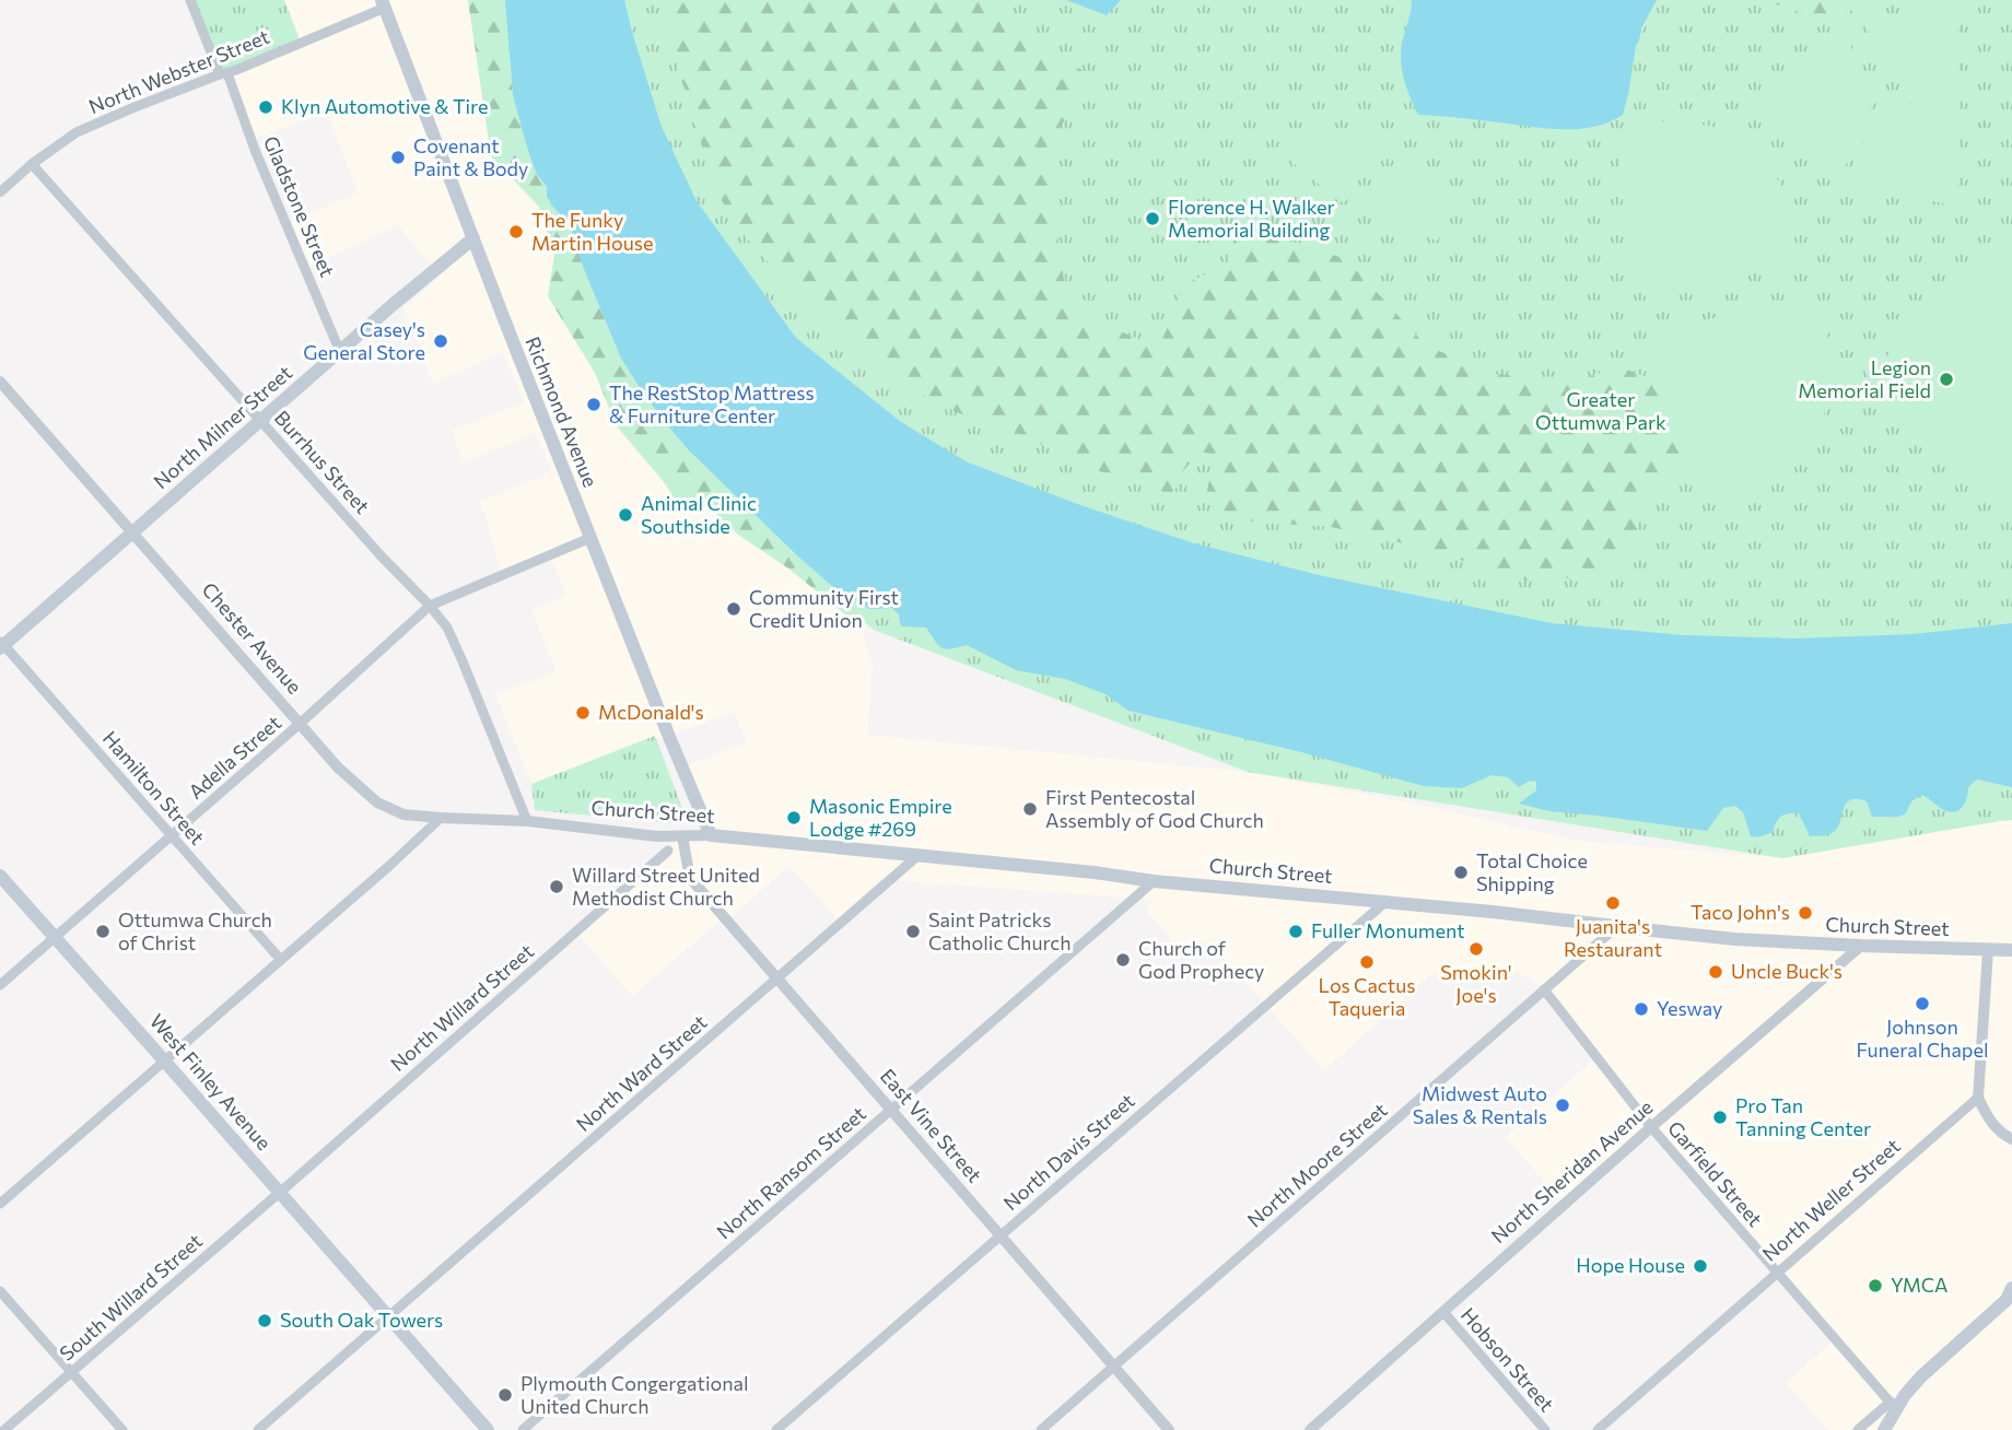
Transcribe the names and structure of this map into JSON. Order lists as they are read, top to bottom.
{
  "streets": {
    "main road": [
      "Richmond Avenue",
      "North Milner Street",
      "Church Street",
      "West Finley Avenue"
    ],
    "street": [
      "North Webster Street",
      "Gladstone Street",
      "Burrhus Street",
      "Chester Avenue",
      "Adella Street",
      "Hamilton Street",
      "North Willard Street",
      "North Ward Street",
      "East Vine Street",
      "North Davis Street",
      "North Moore Street",
      "North Sheridan Avenue",
      "North Ransom Street",
      "Garfield Street",
      "North Weller Street",
      "South Willard Street",
      "Hobson Street"
    ]
  },
  "crossings": [
    ["North Webster Street", "Gladstone Street"],
    ["North Webster Street", "Richmond Avenue"],
    ["North Webster Street", "Burrhus Street"],
    ["Gladstone Street", "North Milner Street"],
    ["Richmond Avenue", "North Milner Street"],
    ["Richmond Avenue", "Adella Street"],
    ["Richmond Avenue", "Church Street"],
    ["North Milner Street", "Burrhus Street"],
    ["North Milner Street", "Chester Avenue"],
    ["North Milner Street", "Hamilton Street"],
    ["Burrhus Street", "Chester Avenue"],
    ["Burrhus Street", "Adella Street"],
    ["Burrhus Street", "Church Street"],
    ["Chester Avenue", "Adella Street"],
    ["Chester Avenue", "Church Street"],
    ["Adella Street", "Hamilton Street"],
    ["Adella Street", "West Finley Avenue"],
    ["Church Street", "North Ward Street"],
    ["Church Street", "East Vine Street"],
    ["Church Street", "North Davis Street"],
    ["Church Street", "North Moore Street"],
    ["Church Street", "North Sheridan Avenue"],
    ["Church Street", "North Ransom Street"],
    ["North Willard Street", "West Finley Avenue"],
    ["North Willard Street", "South Willard Street"],
    ["North Ward Street", "West Finley Avenue"],
    ["North Ward Street", "East Vine Street"],
    ["West Finley Avenue", "South Willard Street"],
    ["East Vine Street", "North Davis Street"],
    ["East Vine Street", "North Moore Street"],
    ["East Vine Street", "North Ransom Street"],
    ["North Moore Street", "Garfield Street"],
    ["North Sheridan Avenue", "Garfield Street"],
    ["North Sheridan Avenue", "Hobson Street"],
    ["Garfield Street", "North Weller Street"]
  ],
  "parks": ["Greater Ottumwa Park"],
  "places": [
    "Klyn Automotive & Tire",
    "Covenant Paint & Body",
    "Florence H. Walker Memorial Building",
    "The Funky Martin House",
    "Casey's General Store",
    "Legion Memorial Field",
    "The RestStop Mattress & Furniture Center",
    "Animal Clinic Southside",
    "Community First Credit Union",
    "McDonald's",
    "First Pentecostal Assembly of God Church",
    "Masonic Empire Lodge #269",
    "Total Choice Shipping",
    "Willard Street United Methodist Church",
    "Juanita's Restaurant",
    "Taco John's",
    "Ottumwa Church of Christ",
    "Saint Patricks Catholic Church",
    "Fuller Monument",
    "Smokin' Joe's",
    "Church of God Prophecy",
    "Los Cactus Taqueria",
    "Uncle Buck's",
    "Johnson Funeral Chapel",
    "Yesway",
    "Midwest Auto Sales & Rentals",
    "Pro Tan Tanning Center",
    "Hope House",
    "YMCA",
    "South Oak Towers",
    "Plymouth Congergational United Church"
  ]
}
